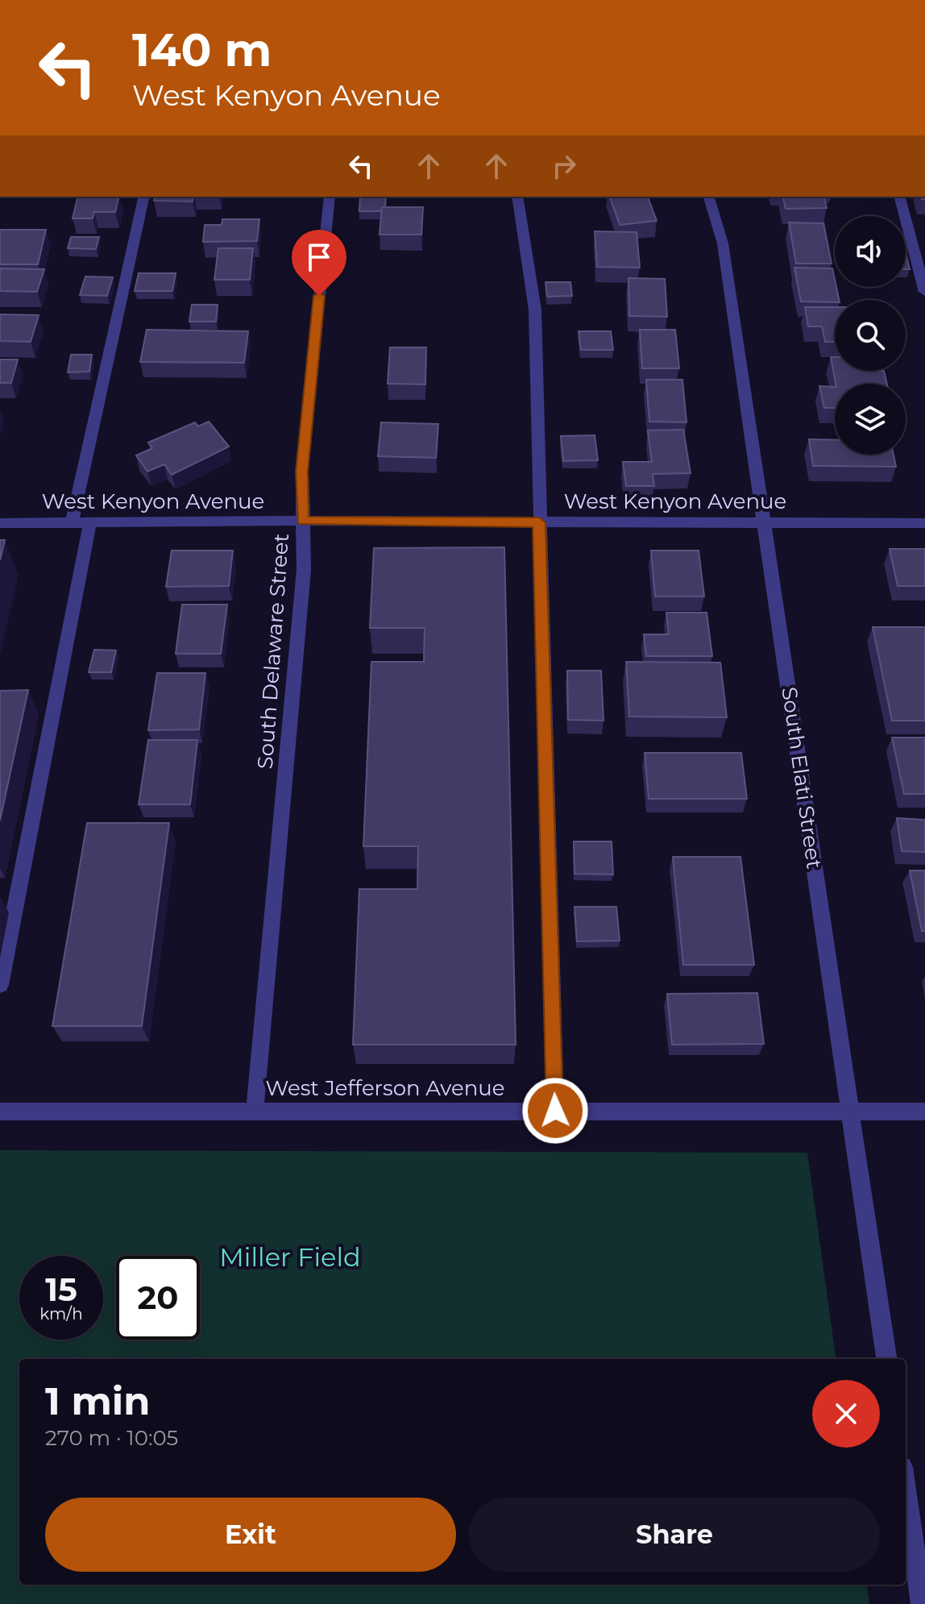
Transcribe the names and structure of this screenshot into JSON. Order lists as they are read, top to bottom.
{
  "streets": {
    "street": [
      "West Kenyon Avenue",
      "South Delaware Street",
      "South Elati Street",
      "West Jefferson Avenue"
    ]
  },
  "crossings": [
    ["West Kenyon Avenue", "South Delaware Street"],
    ["West Kenyon Avenue", "South Elati Street"],
    ["South Delaware Street", "West Jefferson Avenue"],
    ["South Elati Street", "West Jefferson Avenue"]
  ],
  "parks": ["Miller Field"],
  "page": {
    "turn": ["140 m", "West Kenyon Avenue"],
    "speed": "15 km/h",
    "limit": "20",
    "heading": ["1 min", "270 m · 10:05"],
    "buttons": ["Exit", "Share"]
  }
}
